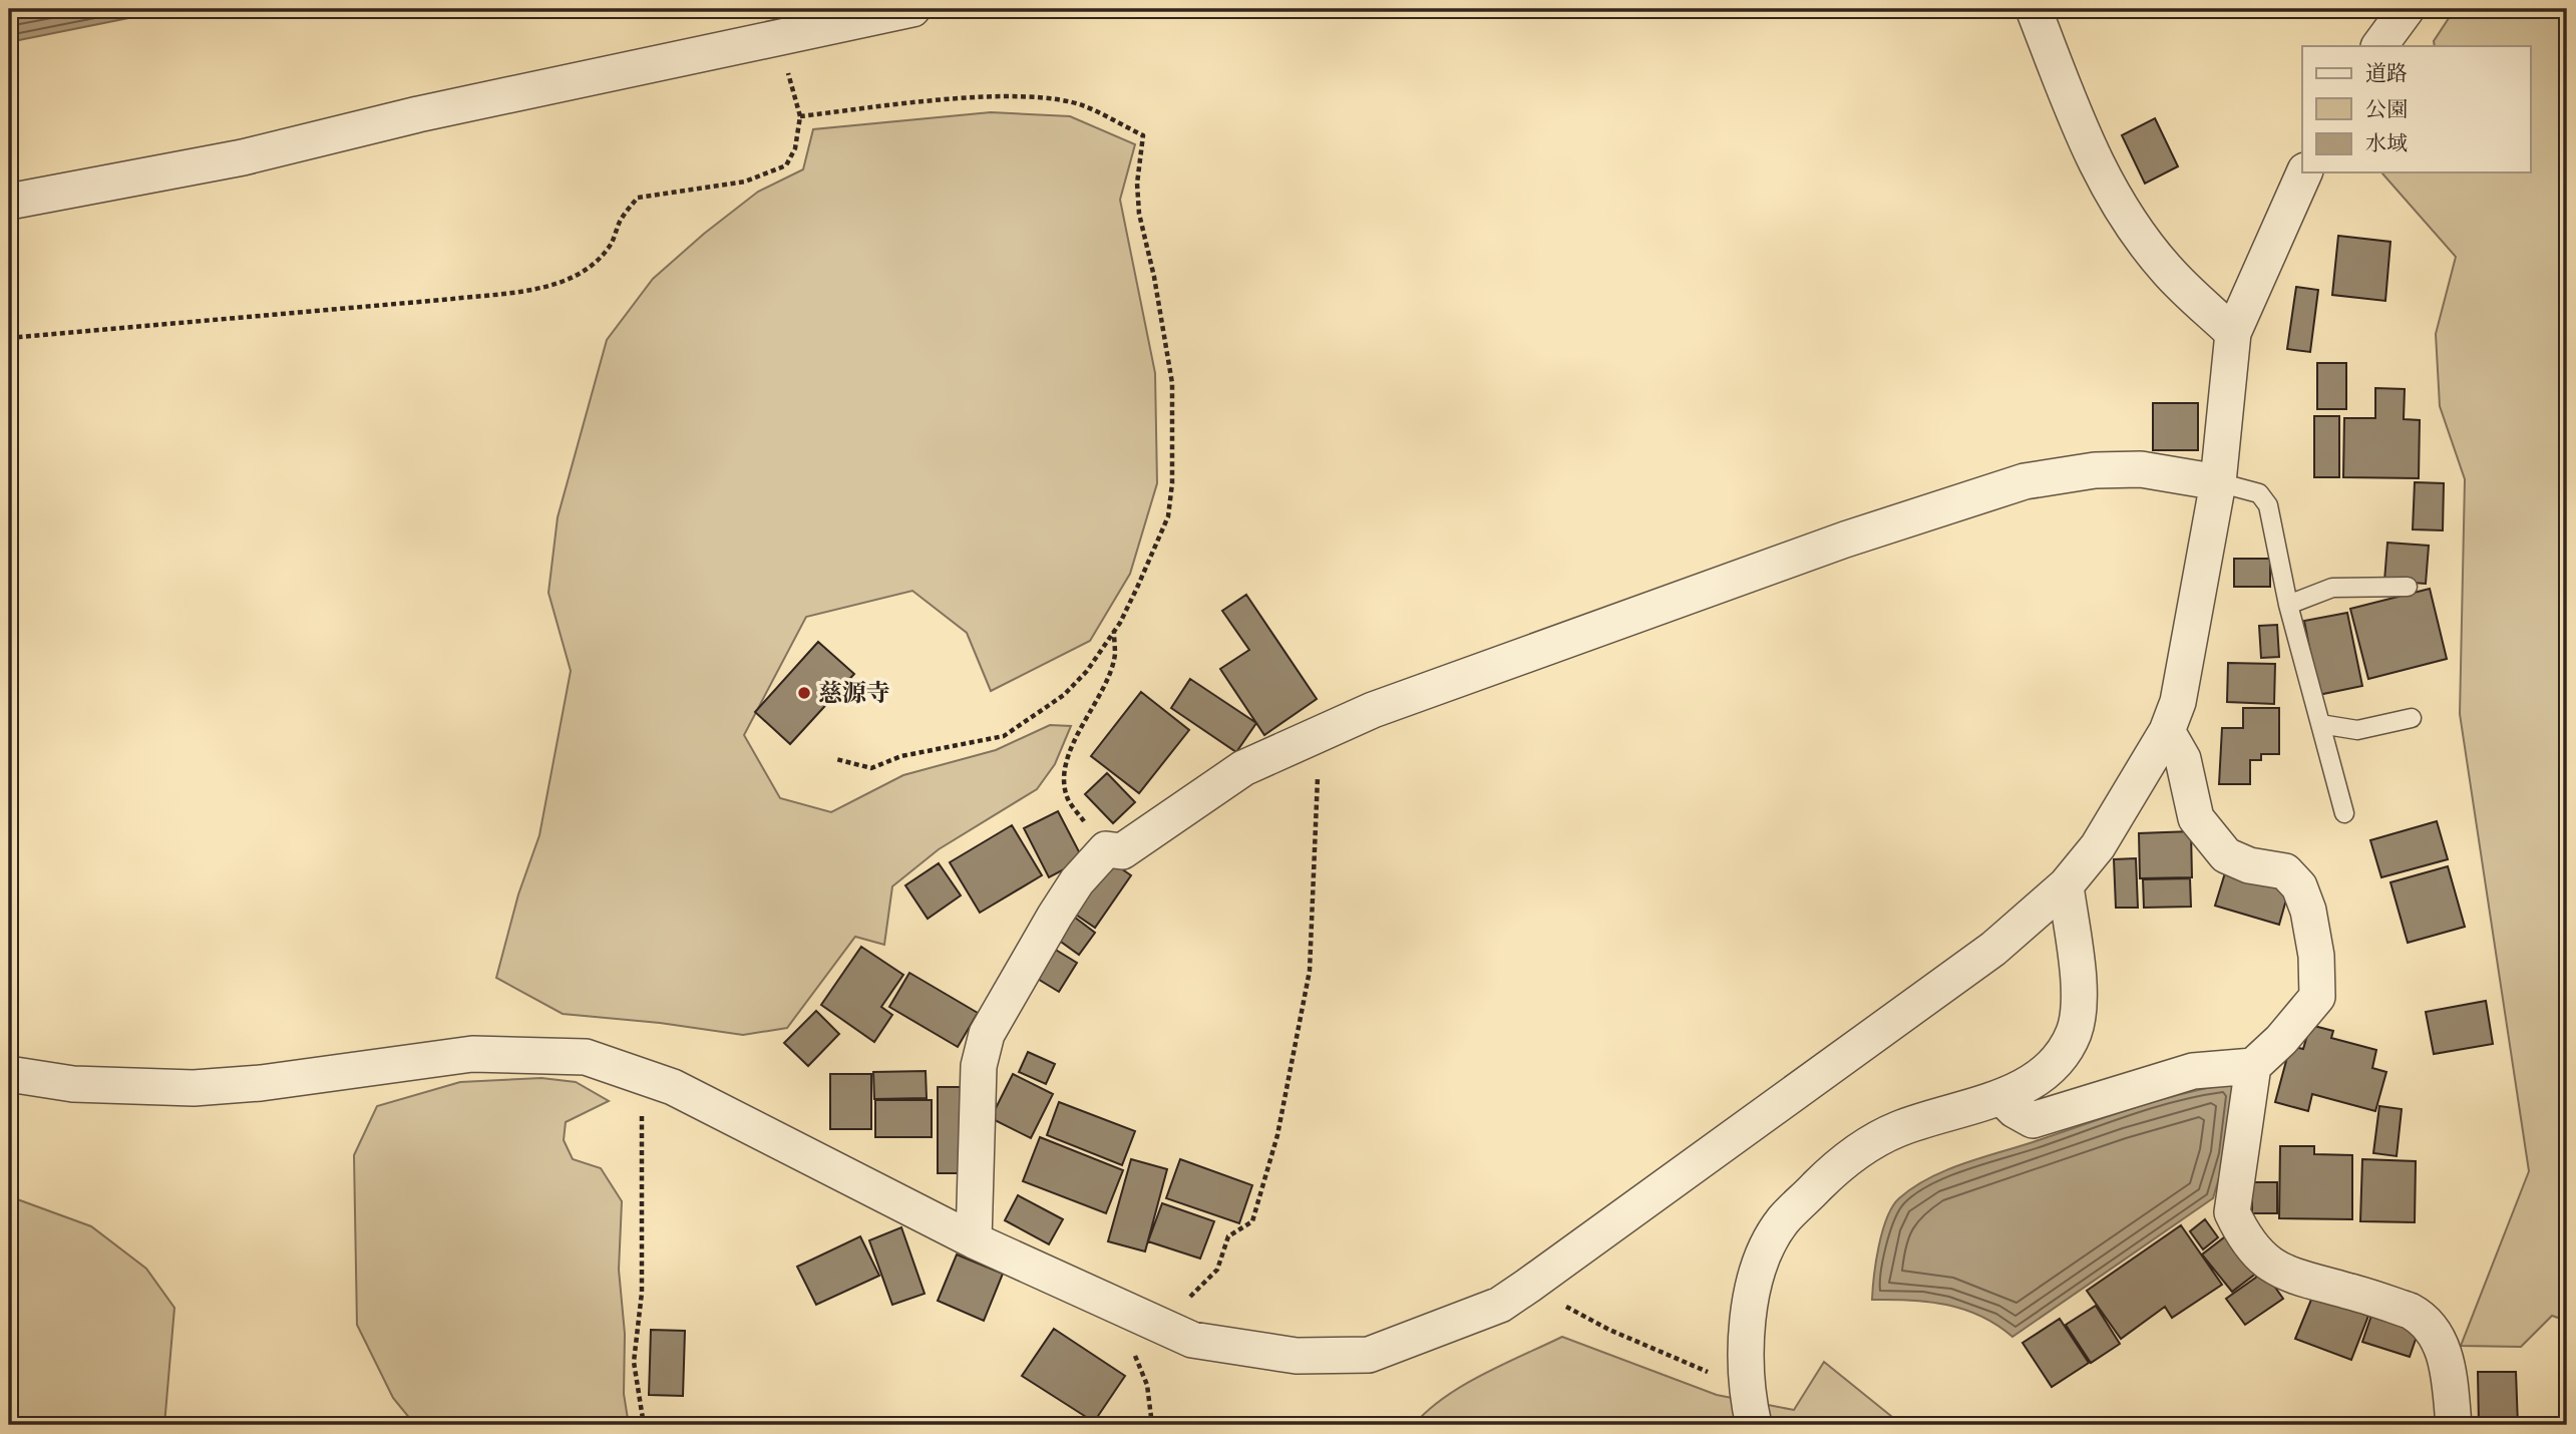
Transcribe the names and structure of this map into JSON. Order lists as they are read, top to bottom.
{
  "places": ["慈源寺"],
  "legend": ["道路", "公園", "水域"]
}
